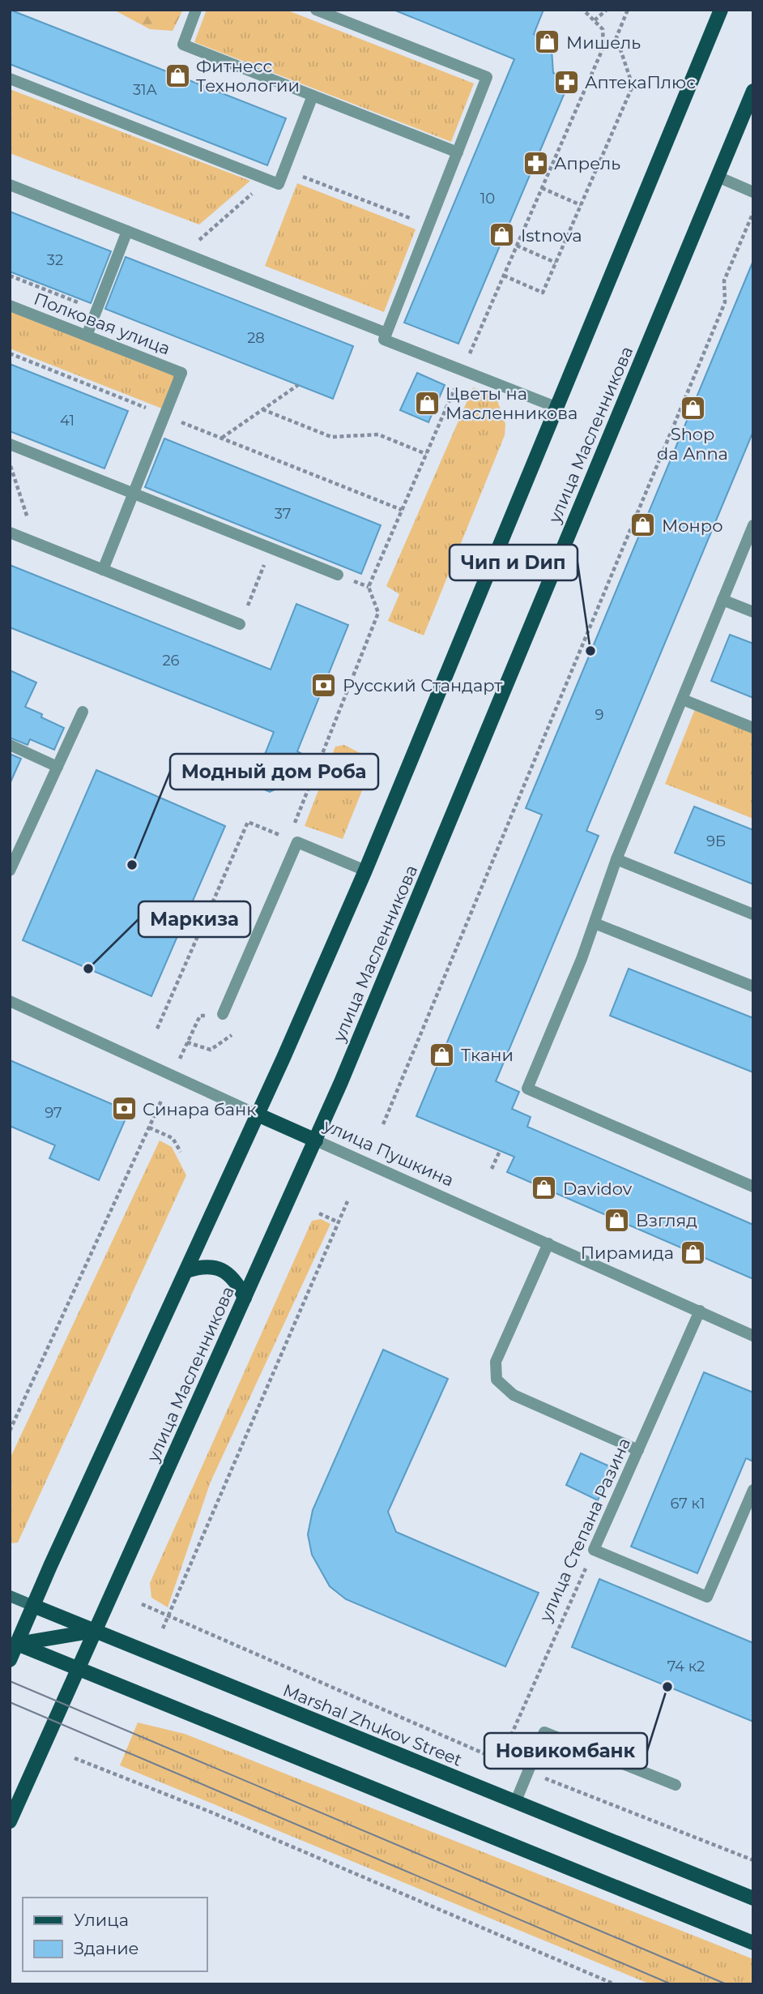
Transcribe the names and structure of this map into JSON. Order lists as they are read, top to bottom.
{
  "streets": {
    "main road": ["улица Масленникова", "улица Пушкина", "Marshal Zhukov Street"],
    "street": ["Полковая улица", "улица Степана Разина"]
  },
  "crossings": [
    ["улица Масленникова", "улица Пушкина"],
    ["улица Масленникова", "Marshal Zhukov Street"],
    ["улица Пушкина", "улица Степана Разина"]
  ],
  "places": {
    "shop": [
      "Мишель",
      "Фитнесс Технологии",
      "Istnova",
      "Цветы на Масленникова",
      "Shop da Anna",
      "Монро",
      "Ткани",
      "Davidov",
      "Взгляд",
      "Пирамида"
    ],
    "pharmacy": ["АптекаПлюс", "Апрель"],
    "other": [
      "Чип и Dип",
      "Модный дом Роба",
      "Маркиза",
      "Новикомбанк"
    ],
    "bank": ["Русский Стандарт", "Синара банк"]
  },
  "house_numbers": [
    "31А",
    "10",
    "32",
    "28",
    "41",
    "37",
    "26",
    "9",
    "9Б",
    "97",
    "67 к1",
    "74 к2"
  ],
  "legend": ["Улица", "Здание"]
}
